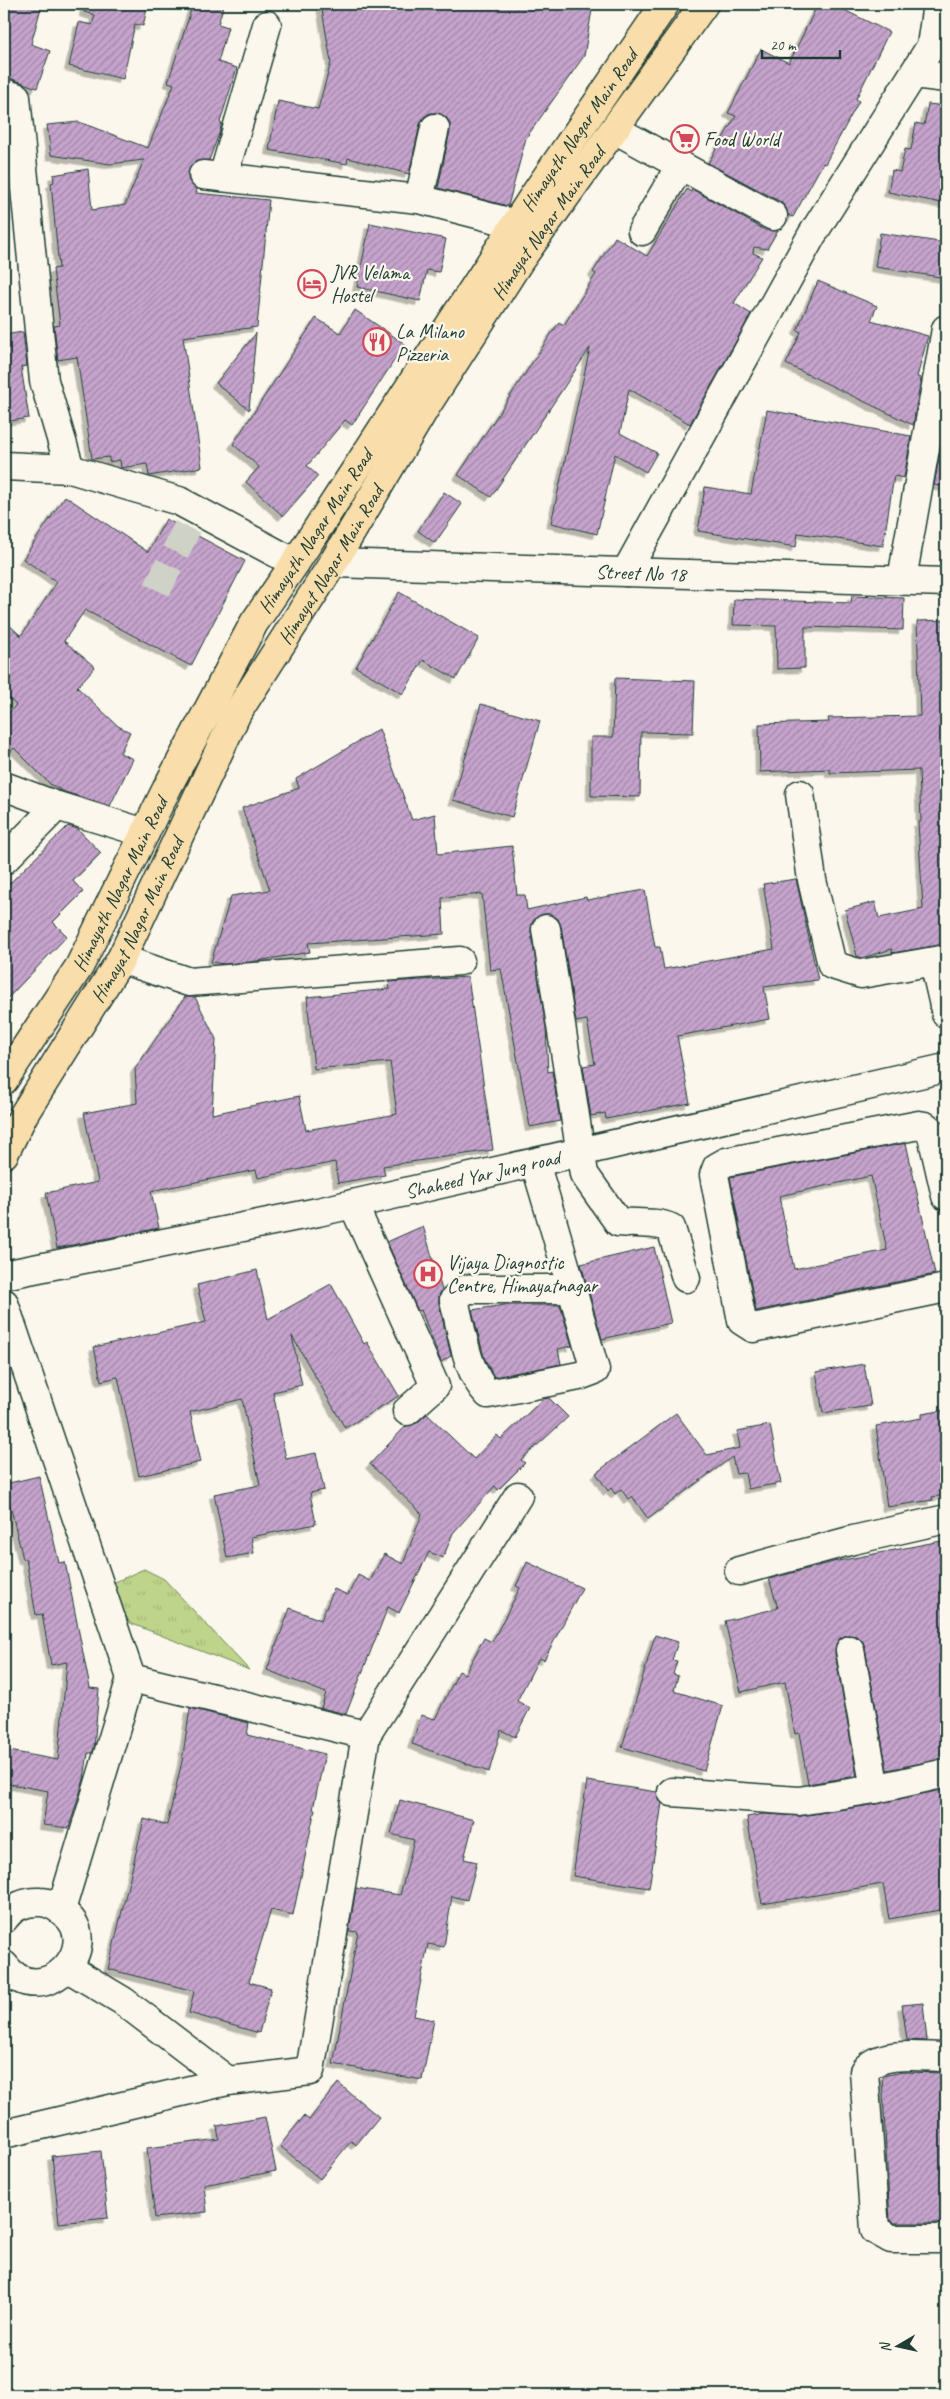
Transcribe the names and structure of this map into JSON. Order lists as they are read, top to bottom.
{
  "streets": {
    "main road": ["Himayath Nagar Main Road", "Himayat Nagar Main Road"],
    "street": ["Street No 18", "Shaheed Yar Jung road"]
  },
  "crossings": [
    ["Himayat Nagar Main Road", "Street No 18"]
  ],
  "places": {
    "supermarket": ["Food World"],
    "hotel": ["JVR Velama Hostel"],
    "restaurant": ["La Milano Pizzeria"],
    "hospital": ["Vijaya Diagnostic Centre, Himayatnagar"]
  },
  "scale_bar": "20 m",
  "north": "left"
}
